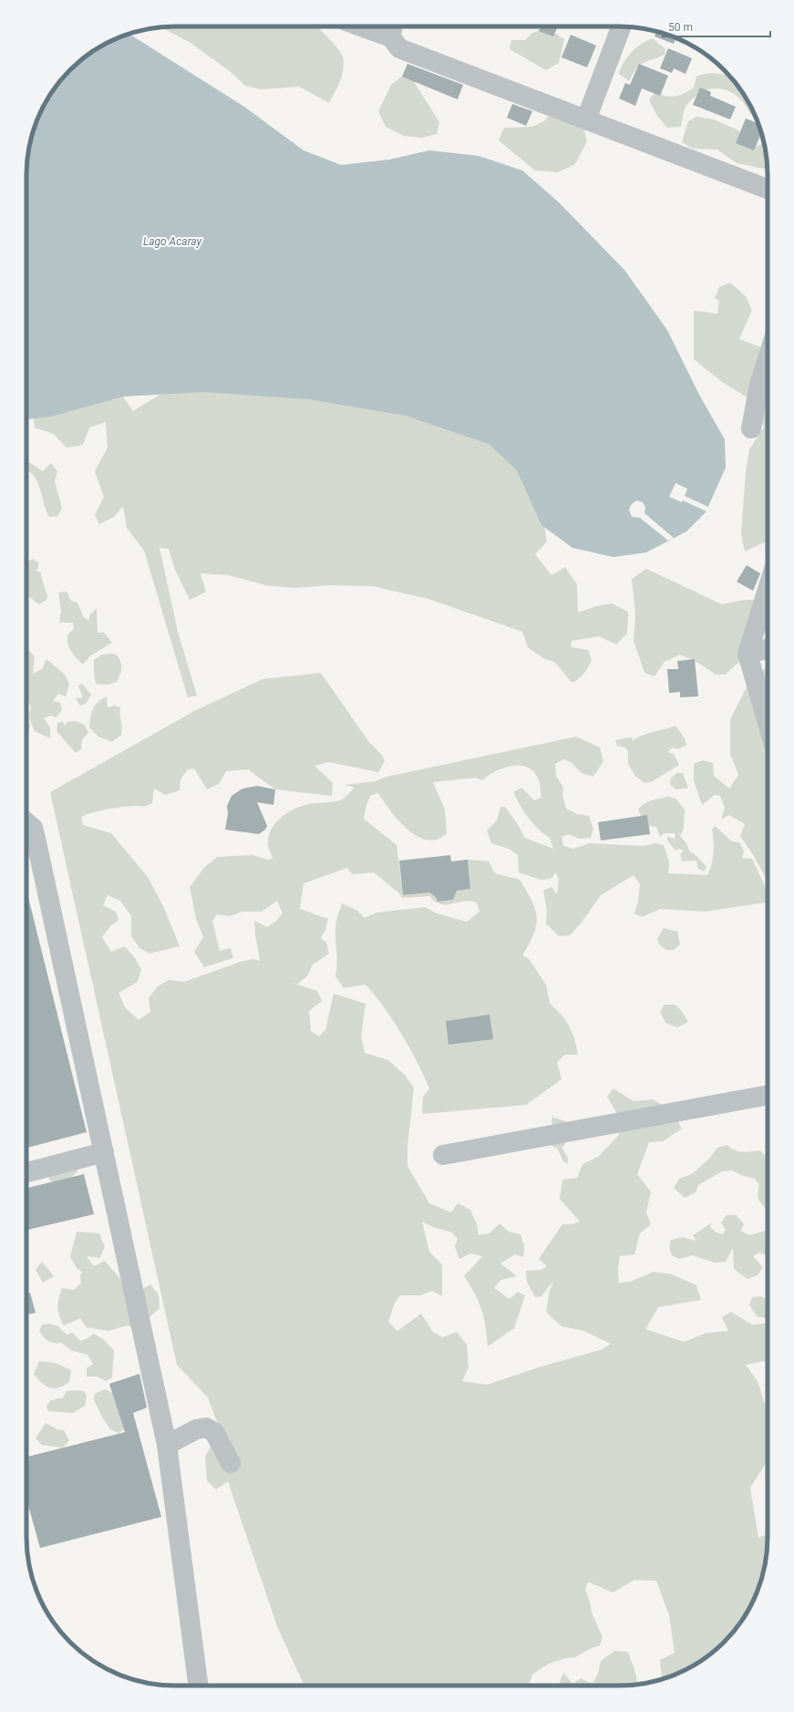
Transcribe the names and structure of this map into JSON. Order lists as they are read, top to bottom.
{
  "water": ["Lago Acaray"],
  "scale_bar": "50 m"
}
